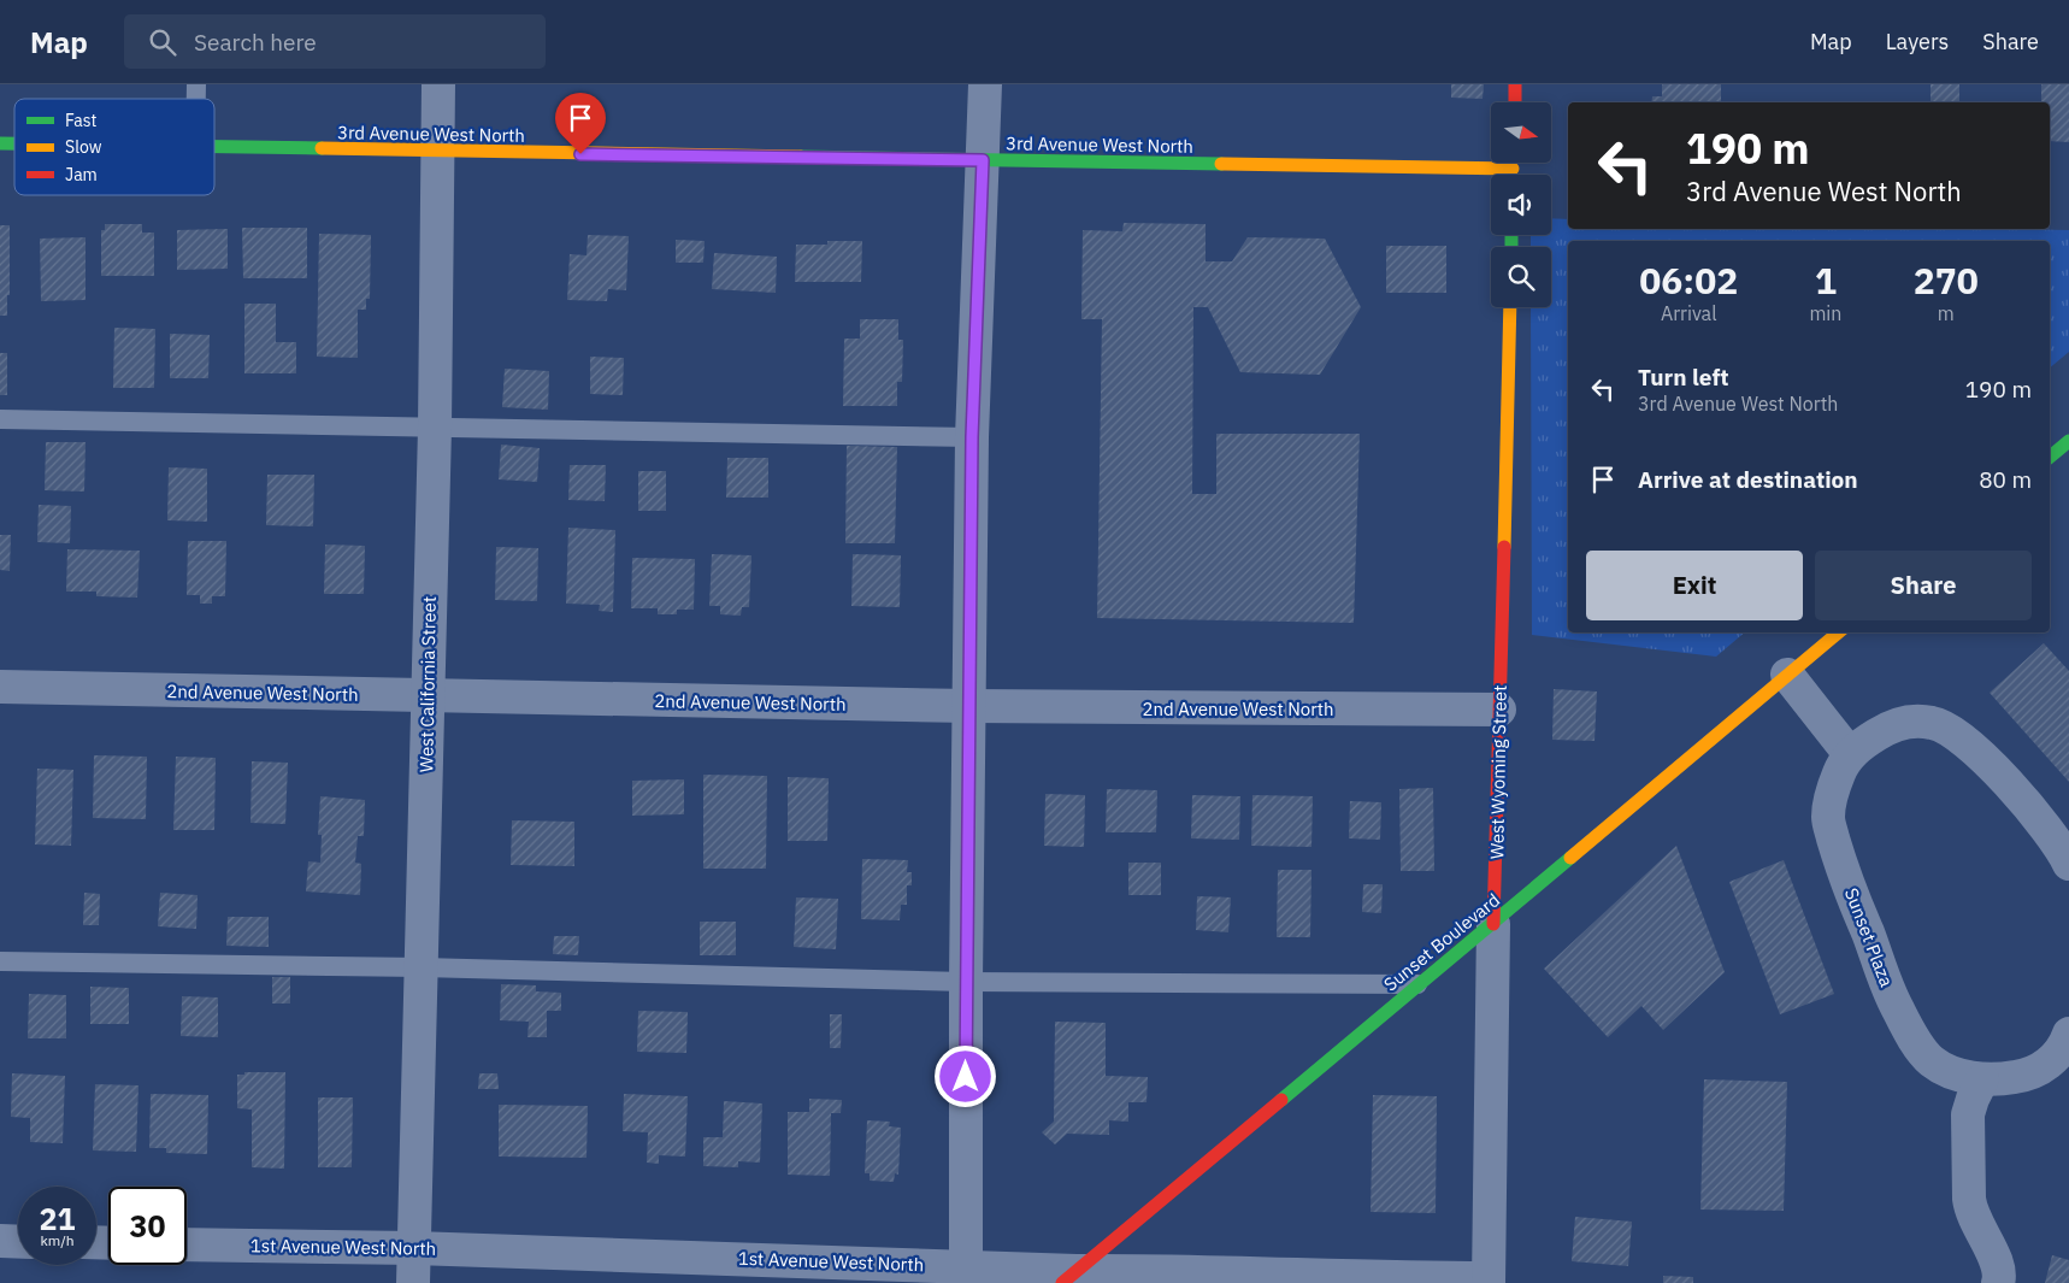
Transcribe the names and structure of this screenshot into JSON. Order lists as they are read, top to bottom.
{
  "streets": {
    "street": [
      "3rd Avenue West North",
      "West California Street",
      "2nd Avenue West North",
      "West Wyoming Street",
      "Sunset Plaza",
      "Sunset Boulevard",
      "1st Avenue West North"
    ]
  },
  "crossings": [
    ["3rd Avenue West North", "West California Street"],
    ["West California Street", "2nd Avenue West North"],
    ["West California Street", "1st Avenue West North"],
    ["2nd Avenue West North", "West Wyoming Street"],
    ["West Wyoming Street", "Sunset Boulevard"],
    ["West Wyoming Street", "1st Avenue West North"],
    ["Sunset Boulevard", "1st Avenue West North"]
  ],
  "legend": ["Fast", "Slow", "Jam"],
  "north": "right",
  "page": {
    "header": "Map",
    "search": "Search here",
    "nav": ["Map", "Layers", "Share"],
    "turn": ["190 m", "3rd Avenue West North"],
    "eta": [
      "06:02",
      "Arrival",
      "1",
      "min",
      "270",
      "m"
    ],
    "list": [
      {
        "name": "Turn left",
        "note": "3rd Avenue West North",
        "value": "190 m"
      },
      {
        "name": "Arrive at destination",
        "value": "80 m"
      }
    ],
    "buttons": ["Exit", "Share"],
    "speed": "21 km/h",
    "limit": "30"
  }
}
